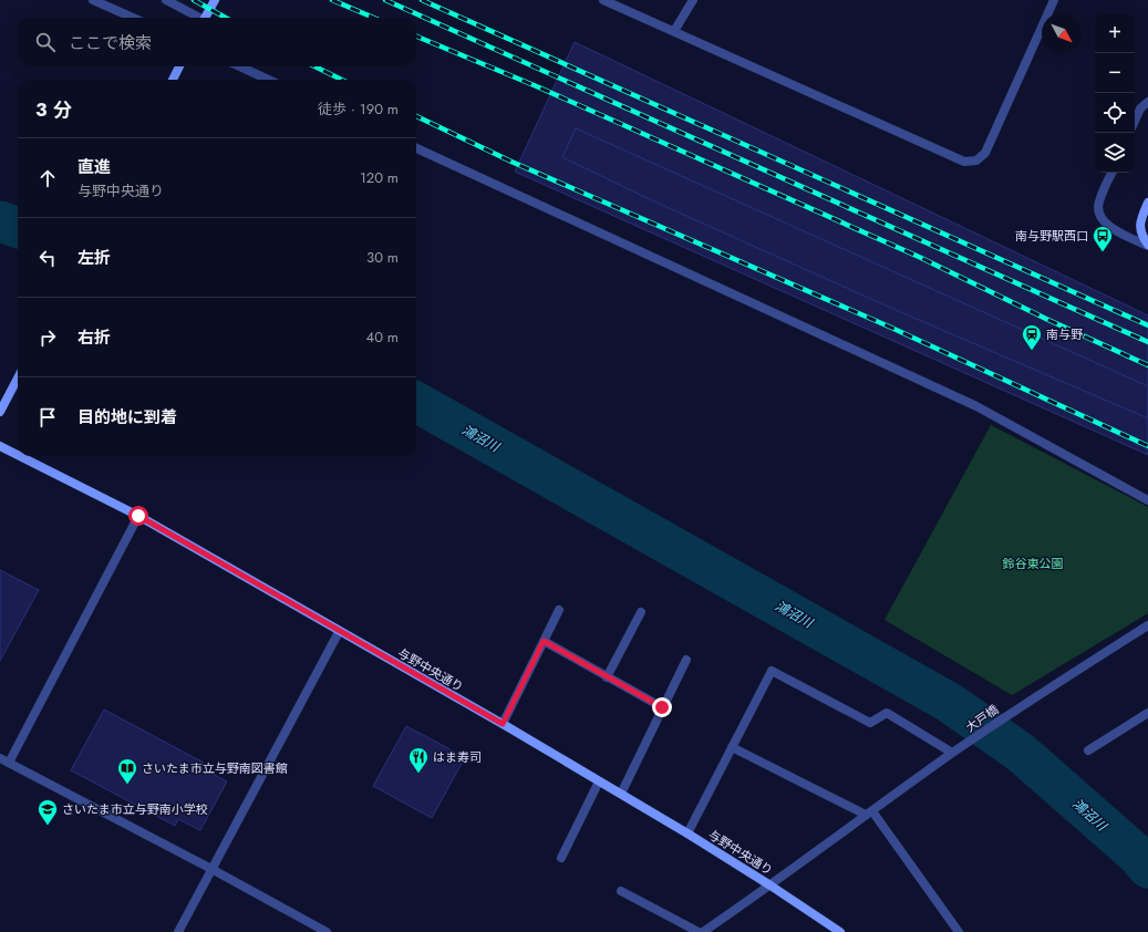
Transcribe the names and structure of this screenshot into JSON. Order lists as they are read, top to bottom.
{
  "streets": {
    "street": ["与野中央通り", "大戸橋"]
  },
  "crossings": [
    ["与野中央通り", "大戸橋"]
  ],
  "water": ["鴻沼川"],
  "parks": ["鈴谷東公園"],
  "places": {
    "bus stop": ["南与野駅西口"],
    "station": ["南与野"],
    "restaurant": ["はま寿司"],
    "library": ["さいたま市立与野南図書館"],
    "school or university": ["さいたま市立与野南小学校"]
  },
  "north": "bottom right",
  "page": {
    "map_buttons": ["+", "−"],
    "search": "ここで検索",
    "heading": ["3 分", "徒歩 · 190 m"],
    "list": [
      ["直進", "与野中央通り", "120 m"],
      ["左折", "30 m"],
      ["右折", "40 m"],
      "目的地に到着"
    ]
  }
}
